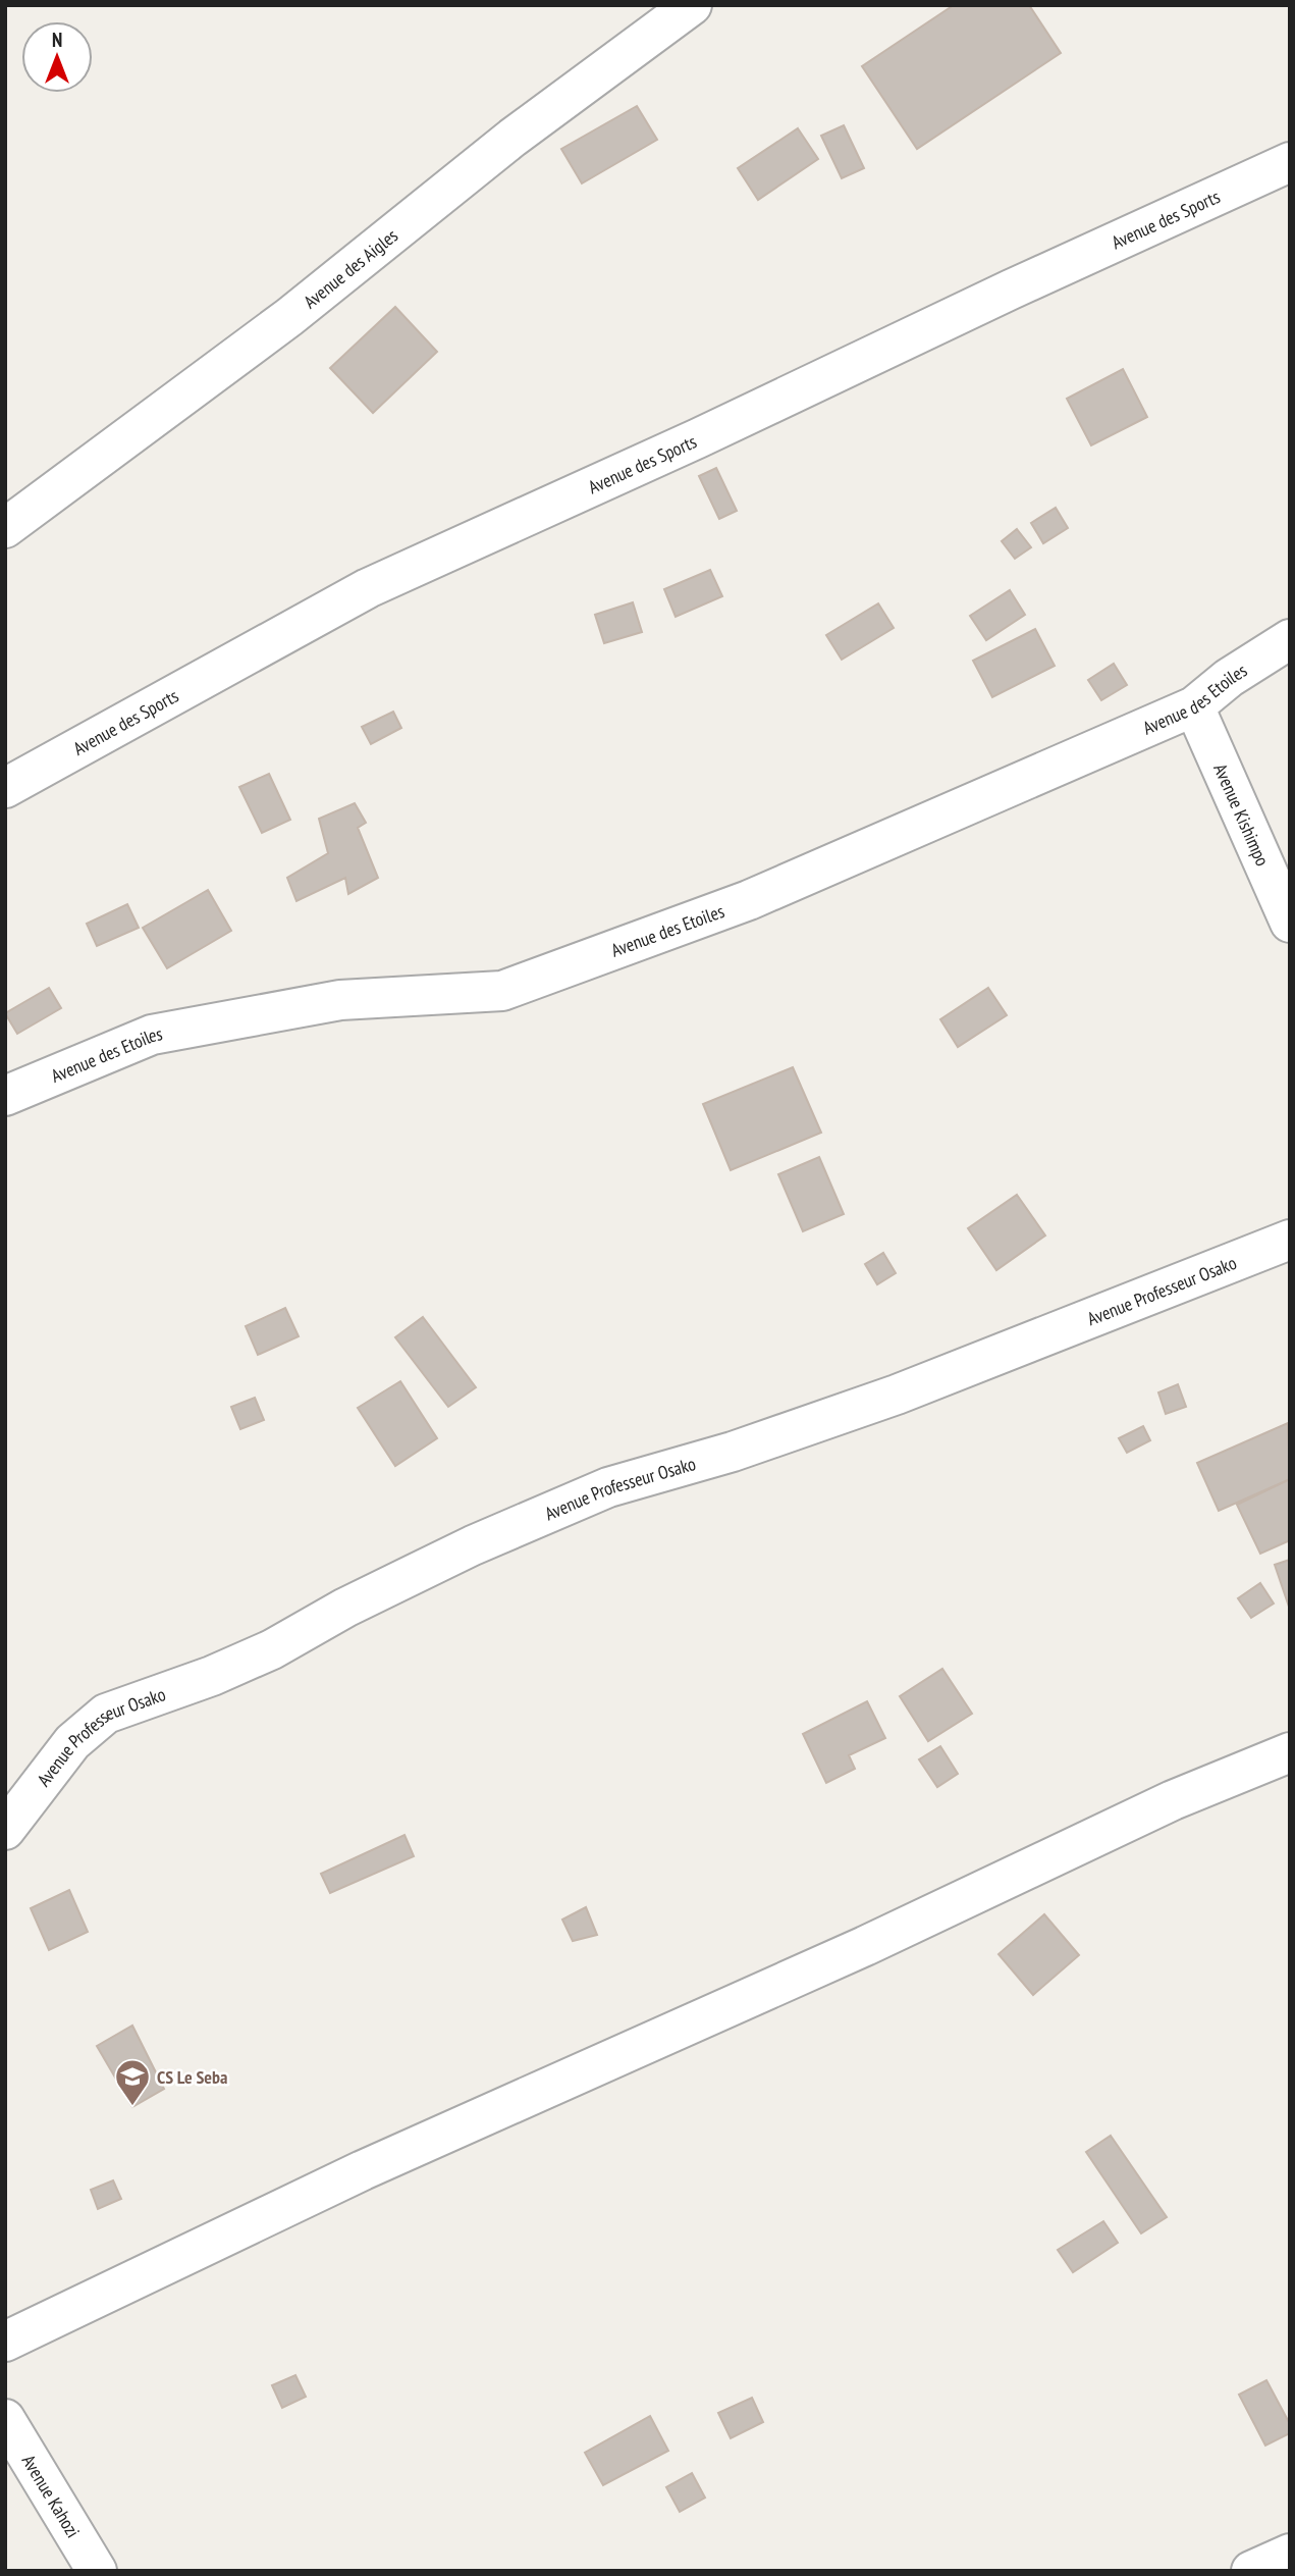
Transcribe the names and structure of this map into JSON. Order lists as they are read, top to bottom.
{
  "streets": {
    "street": [
      "Avenue des Sports",
      "Avenue des Aigles",
      "Avenue des Etoiles",
      "Avenue Kishimpo",
      "Avenue Professeur Osako",
      "Avenue Kahozi"
    ]
  },
  "crossings": [
    ["Avenue des Etoiles", "Avenue Kishimpo"]
  ],
  "places": {
    "school or university": ["CS Le Seba"]
  },
  "north": "top"
}
